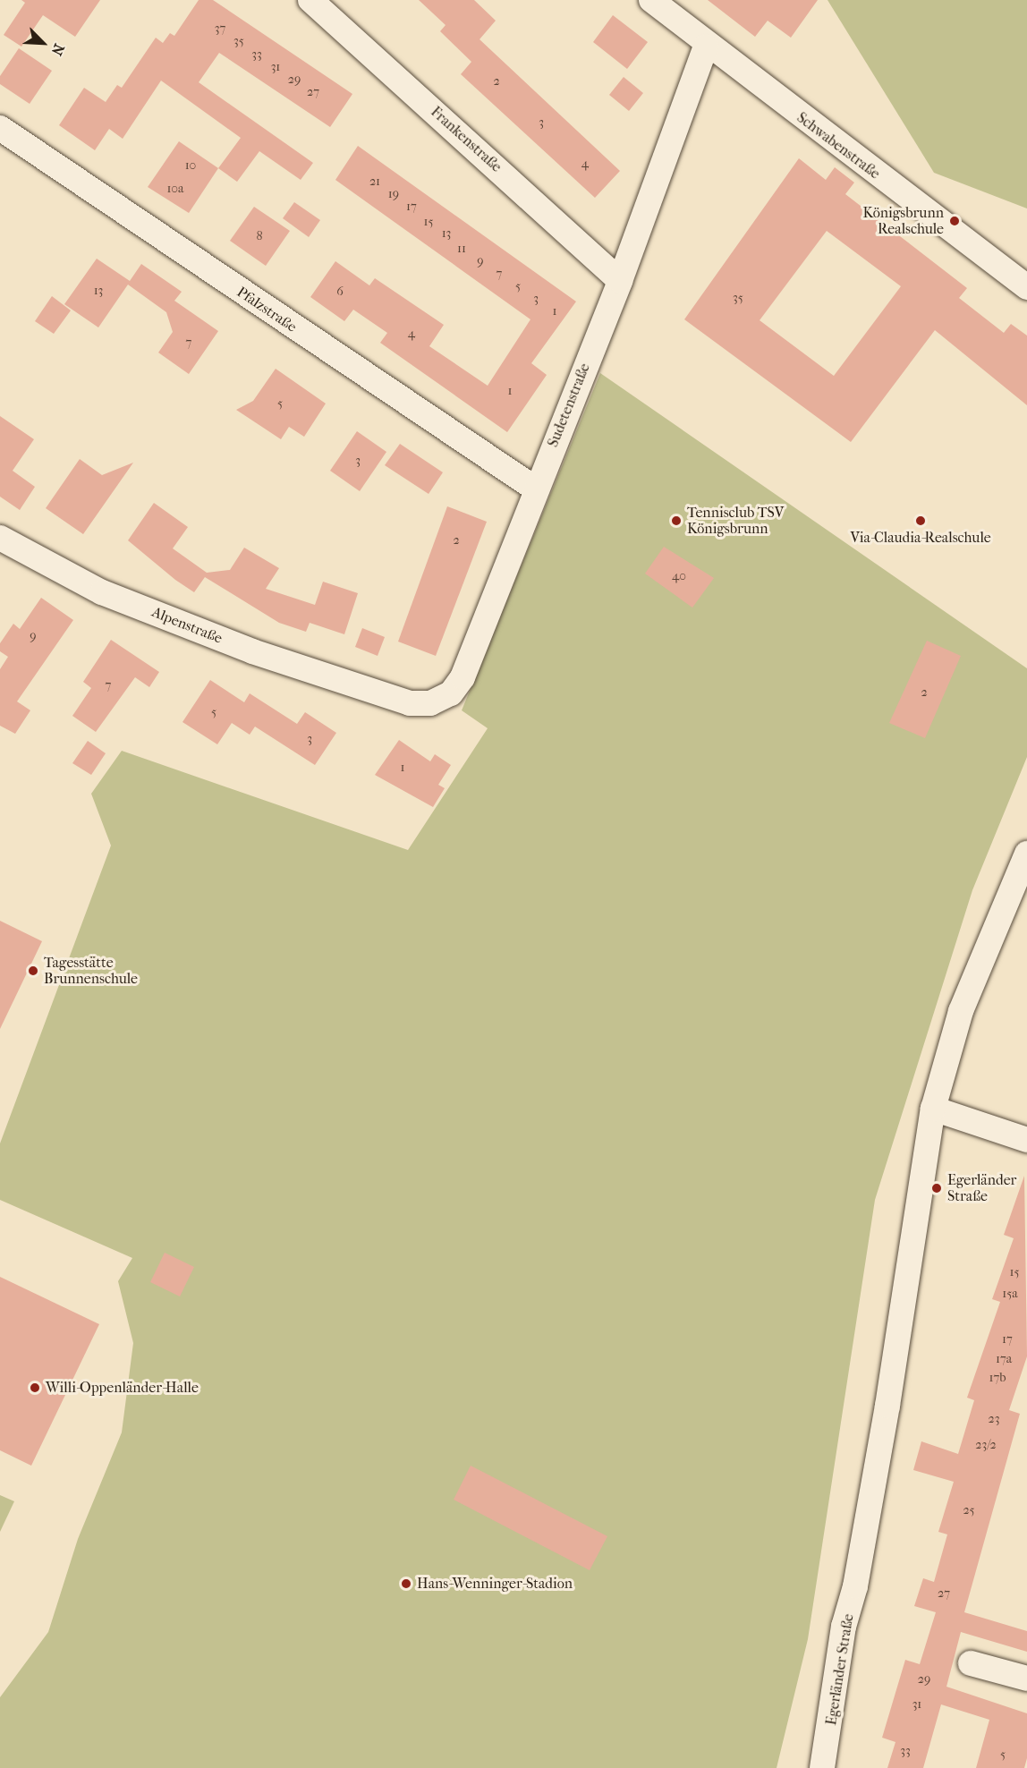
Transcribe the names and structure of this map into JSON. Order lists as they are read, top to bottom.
{
  "streets": {
    "street": [
      "Frankenstraße",
      "Schwabenstraße",
      "Pfalzstraße",
      "Sudetenstraße",
      "Alpenstraße",
      "Egerländer Straße"
    ]
  },
  "crossings": [
    ["Frankenstraße", "Sudetenstraße"],
    ["Schwabenstraße", "Sudetenstraße"],
    ["Pfalzstraße", "Sudetenstraße"],
    ["Sudetenstraße", "Alpenstraße"]
  ],
  "places": [
    "Königsbrunn Realschule",
    "Tennisclub TSV Königsbrunn",
    "Via-Claudia-Realschule",
    "Tagesstätte Brunnenschule",
    "Egerländer Straße",
    "Willi-Oppenländer-Halle",
    "Hans-Wenninger-Stadion"
  ],
  "house_numbers": [
    "37",
    "35",
    "33",
    "31",
    "29",
    "2",
    "27",
    "3",
    "4",
    "10",
    "21",
    "10a",
    "19",
    "17",
    "15",
    "13",
    "8",
    "11",
    "9",
    "7",
    "5",
    "13",
    "6",
    "35",
    "3",
    "1",
    "4",
    "7",
    "1",
    "5",
    "3",
    "2",
    "40",
    "9",
    "7",
    "2",
    "5",
    "3",
    "1",
    "15",
    "15a",
    "17",
    "17a",
    "17b",
    "23",
    "23/2",
    "25",
    "27",
    "29",
    "31",
    "33",
    "5"
  ],
  "north": "bottom right"
}
